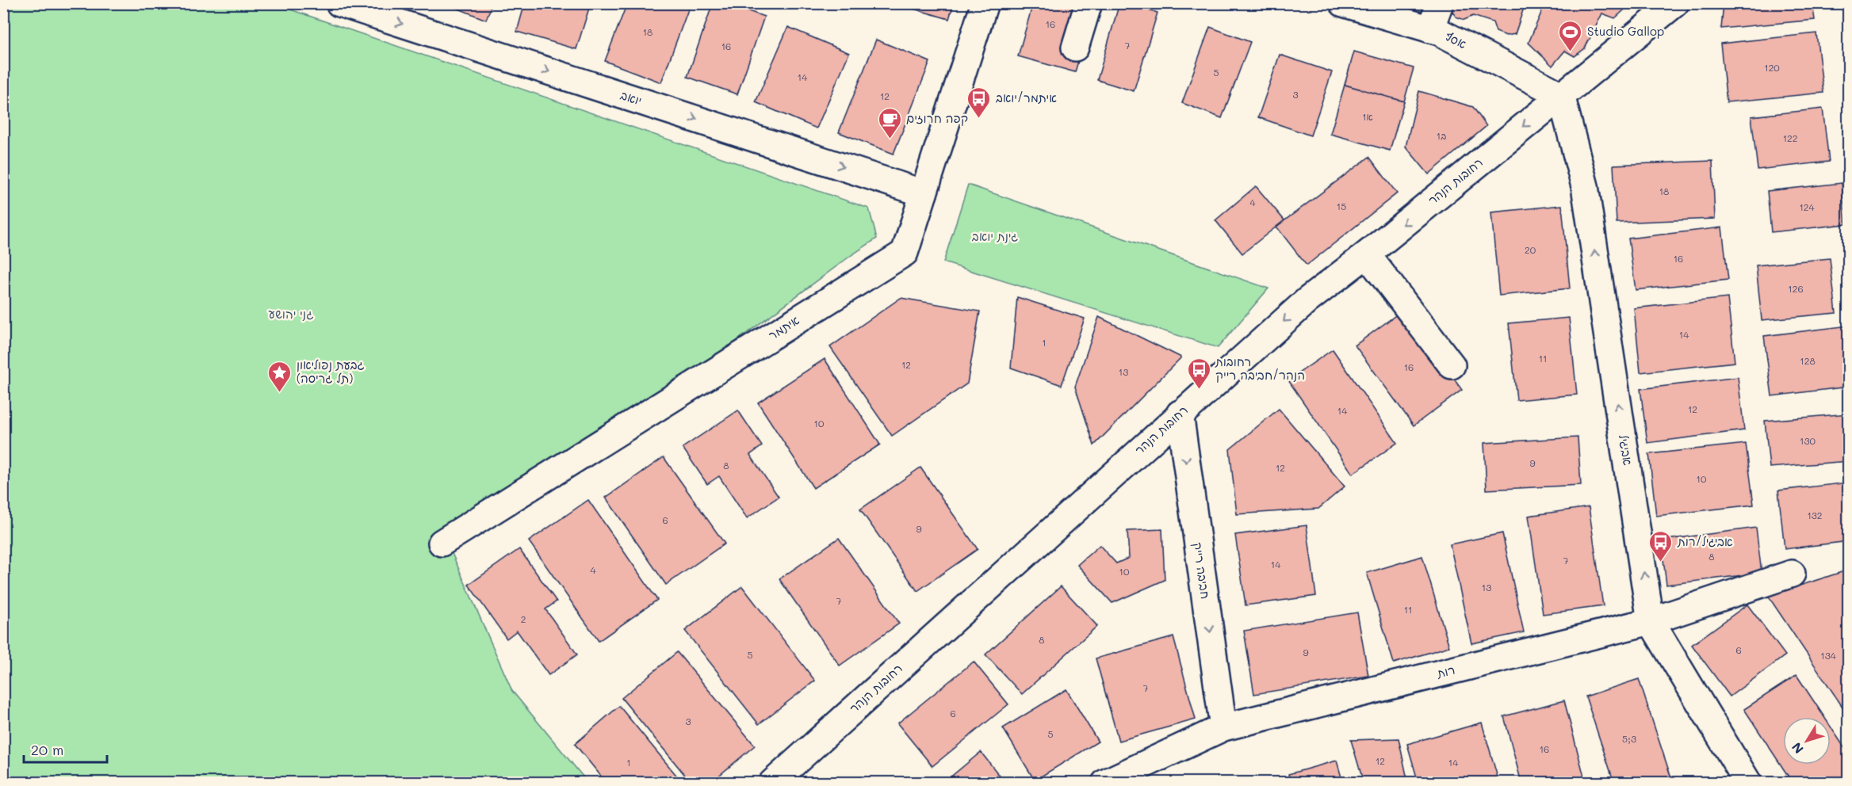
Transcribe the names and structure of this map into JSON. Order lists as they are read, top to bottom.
{
  "streets": {
    "street": [
      "אסף",
      "יואב",
      "רחובות הנהר",
      "איתמר",
      "אביגיל",
      "חביבה רייק",
      "רות"
    ]
  },
  "crossings": [
    ["אסף", "רחובות הנהר"],
    ["אסף", "אביגיל"],
    ["יואב", "איתמר"],
    ["רחובות הנהר", "אביגיל"],
    ["רחובות הנהר", "חביבה רייק"],
    ["אביגיל", "רות"],
    ["חביבה רייק", "רות"]
  ],
  "one_way": [
    "יואב",
    "רחובות הנהר",
    "אביגיל",
    "חביבה רייק"
  ],
  "parks": ["גינת יואב", "גני יהושע"],
  "places": {
    "sports": ["Studio Gallop"],
    "bus stop": ["איתמר/יואב", "רחובות הנהר/חביבה רייק", "אביגיל/רות"],
    "cafe": ["קפה חרוזים"],
    "place": ["גבעת נפוליאון (תל גריסה)"]
  },
  "house_numbers": [
    "16",
    "18",
    "7",
    "16",
    "120",
    "5",
    "14",
    "3",
    "12",
    "1א",
    "1ב",
    "122",
    "18",
    "4",
    "15",
    "124",
    "20",
    "16",
    "126",
    "14",
    "1",
    "11",
    "128",
    "12",
    "16",
    "13",
    "12",
    "14",
    "10",
    "130",
    "9",
    "8",
    "12",
    "10",
    "132",
    "6",
    "9",
    "8",
    "7",
    "14",
    "4",
    "10",
    "13",
    "7",
    "11",
    "2",
    "8",
    "6",
    "9",
    "5",
    "134",
    "7",
    "6",
    "3",
    "5",
    "5;3",
    "16",
    "12",
    "1",
    "14"
  ],
  "scale_bar": "20 m",
  "north": "bottom left"
}
